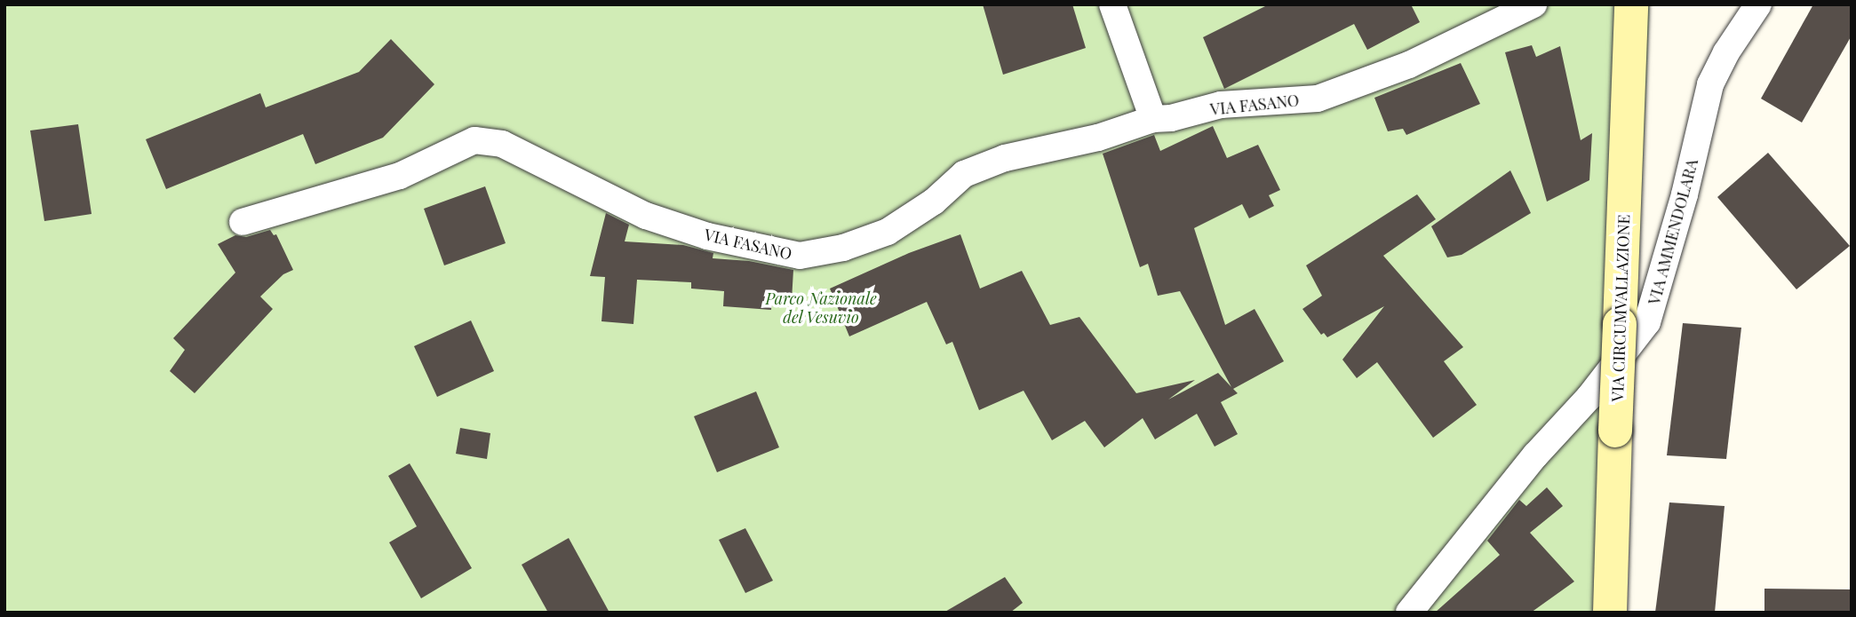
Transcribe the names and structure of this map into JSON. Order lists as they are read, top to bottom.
{
  "streets": {
    "main road": ["VIA CIRCUMVALLAZIONE"],
    "street": ["VIA FASANO", "VIA AMMENDOLARA"]
  },
  "parks": ["Parco Nazionale del Vesuvio"]
}
